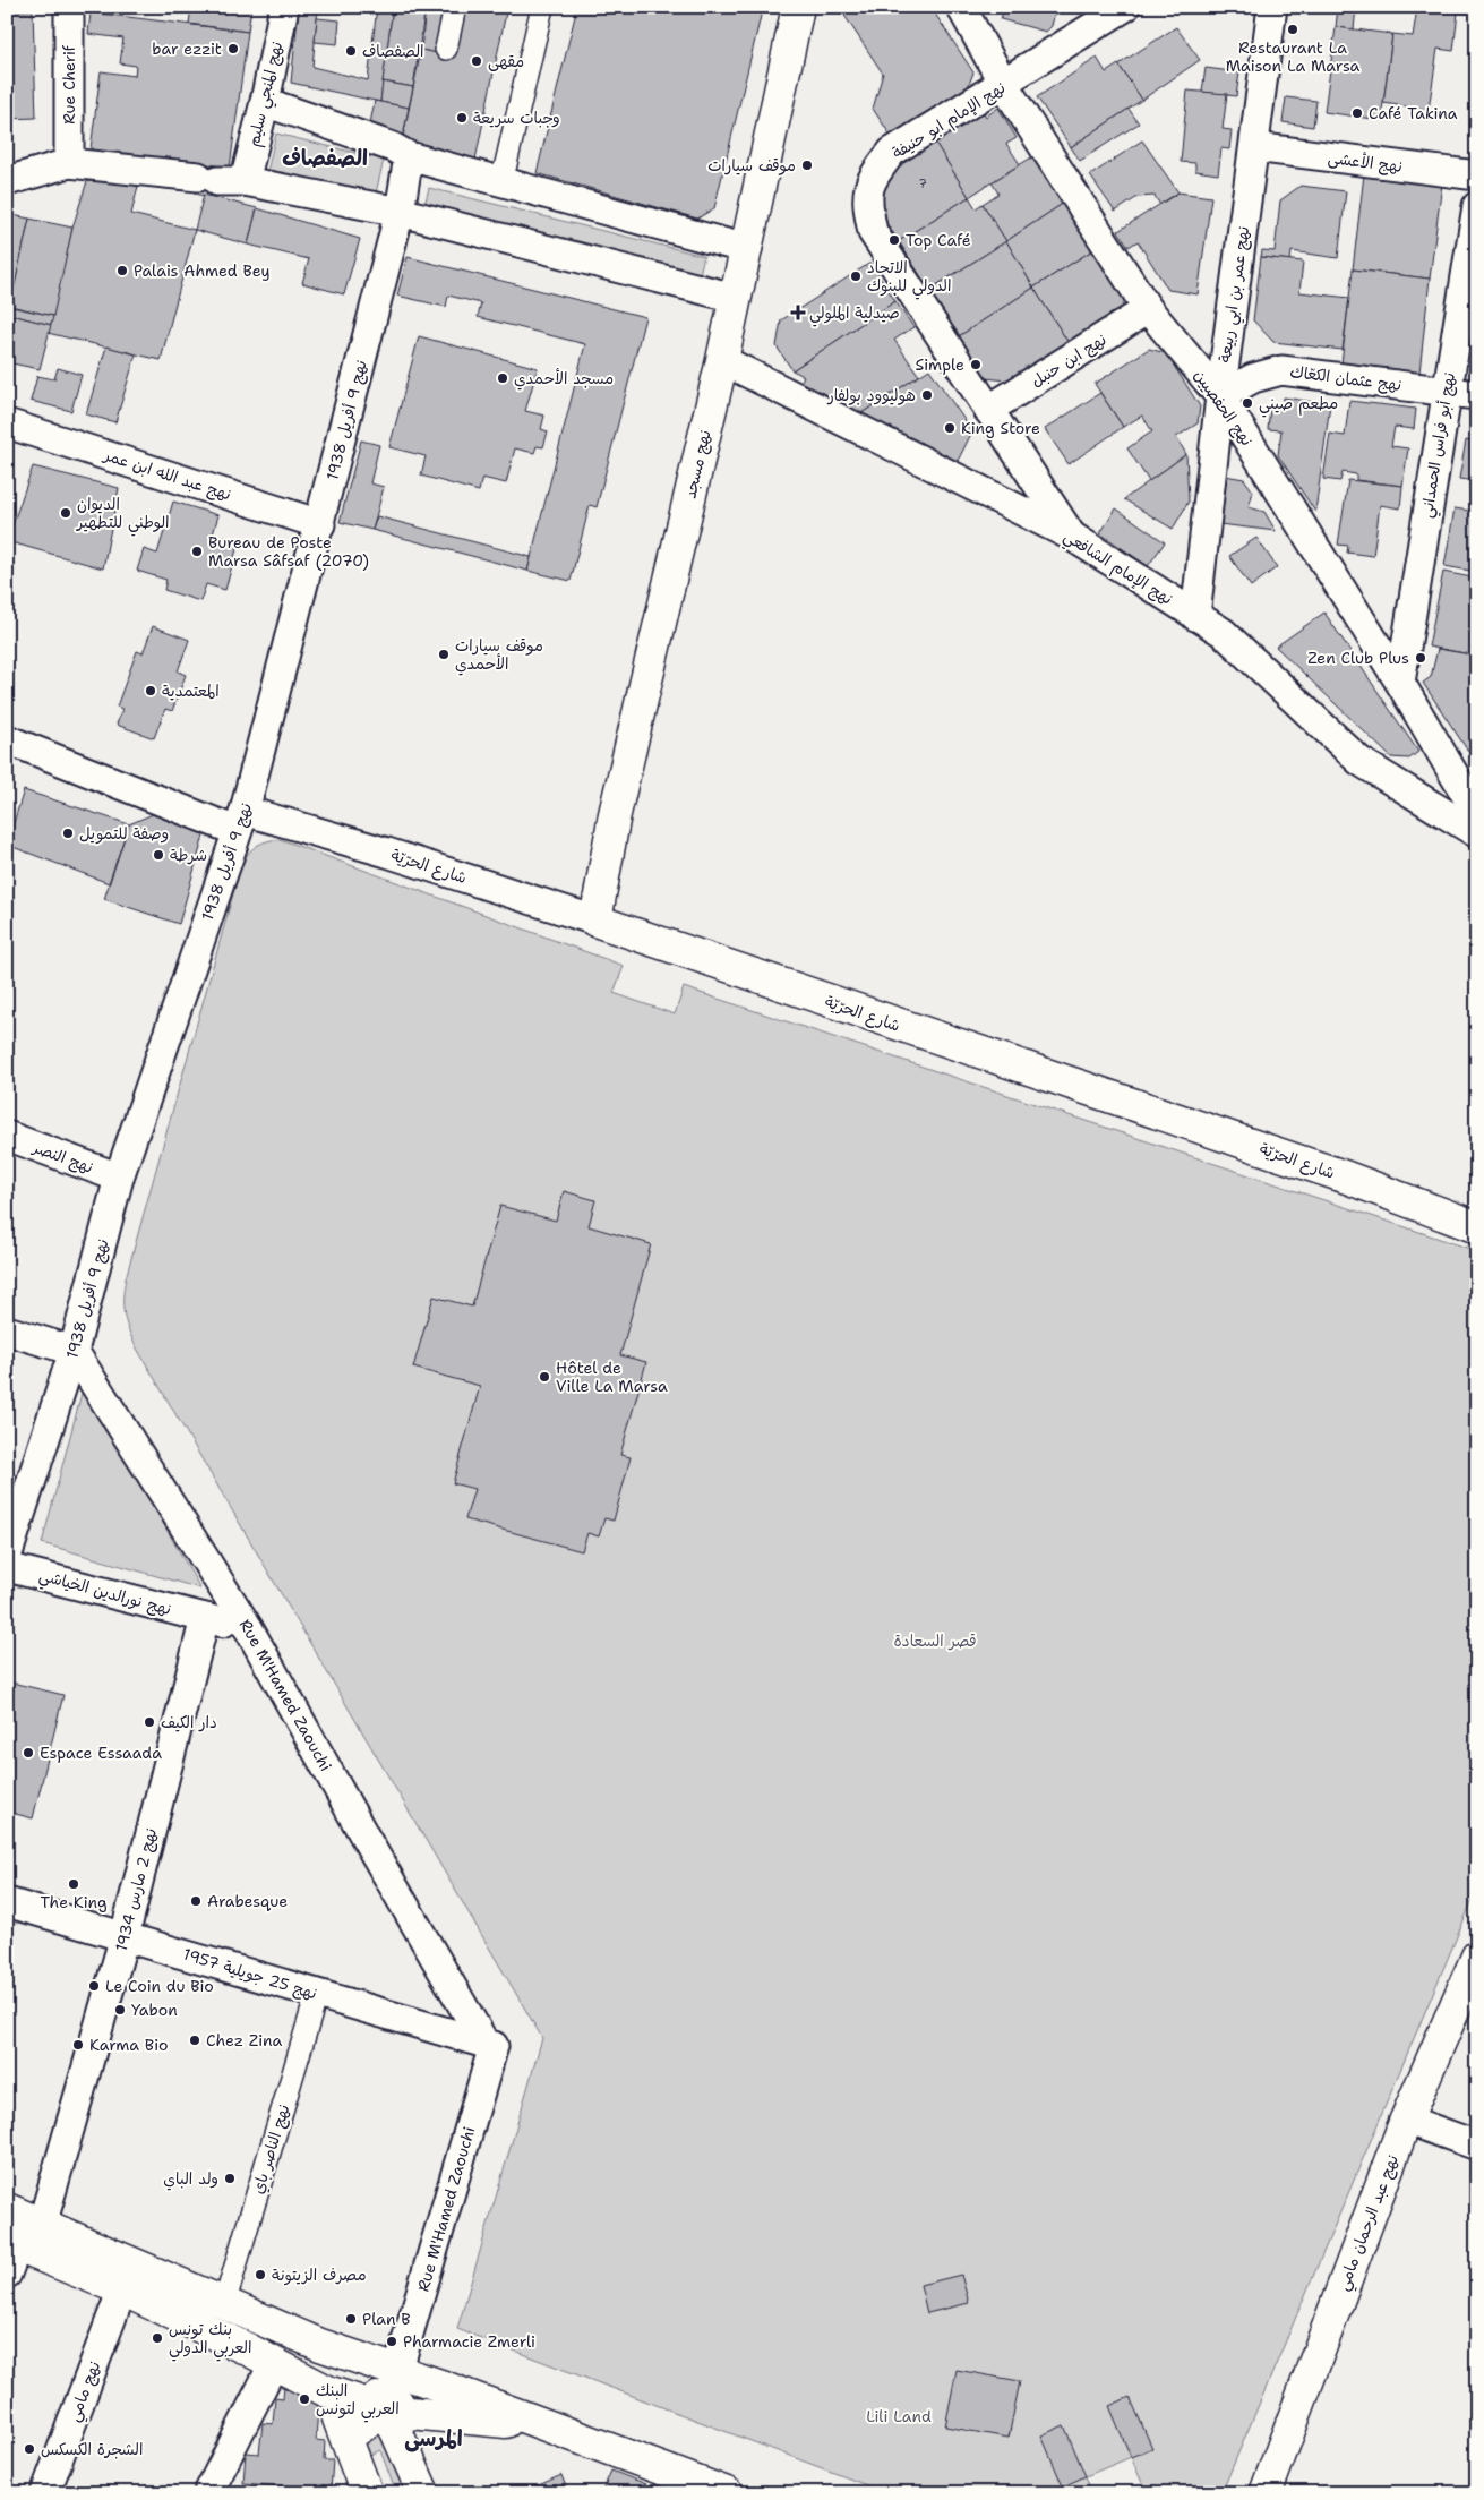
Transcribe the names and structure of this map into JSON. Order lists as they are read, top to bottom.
{
  "streets": {
    "street": [
      "Rue Cherif",
      "نهج المنجي سليم",
      "نهج الإمام ابو حنيفة",
      "نهج الأعشى",
      "نهج عمر بن ابي ربيعة",
      "نهج ابن حنبل",
      "نهج عثمان الكعّاك",
      "نهج الحفصيين",
      "نهج 9 أفريل 1938",
      "نهج أبو فراس الحمداني",
      "نهج مسجد",
      "نهج عبد الله ابن عمر",
      "نهج الإمام الشافعي",
      "شارع الحرّيّة",
      "نهج النصر",
      "نهج نورالدين الخياشي",
      "Rue M'Hamed Zaouchi",
      "نهج 2 مارس 1934",
      "نهج 25 جويلية 1957",
      "نهج الناصر باي",
      "نهج عبد الرحمان مامي",
      "نهج مامي"
    ]
  },
  "crossings": [
    ["نهج الإمام ابو حنيفة", "نهج ابن حنبل"],
    ["نهج الإمام ابو حنيفة", "نهج الحفصيين"],
    ["نهج الإمام ابو حنيفة", "نهج الإمام الشافعي"],
    ["نهج الأعشى", "نهج عمر بن ابي ربيعة"],
    ["نهج عمر بن ابي ربيعة", "نهج عثمان الكعّاك"],
    ["نهج عمر بن ابي ربيعة", "نهج الحفصيين"],
    ["نهج عمر بن ابي ربيعة", "نهج الإمام الشافعي"],
    ["نهج ابن حنبل", "نهج الحفصيين"],
    ["نهج عثمان الكعّاك", "نهج الحفصيين"],
    ["نهج عثمان الكعّاك", "نهج أبو فراس الحمداني"],
    ["نهج الحفصيين", "نهج أبو فراس الحمداني"],
    ["نهج 9 أفريل 1938", "نهج عبد الله ابن عمر"],
    ["نهج 9 أفريل 1938", "شارع الحرّيّة"],
    ["نهج 9 أفريل 1938", "نهج النصر"],
    ["نهج 9 أفريل 1938", "Rue M'Hamed Zaouchi"],
    ["نهج مسجد", "نهج الإمام الشافعي"],
    ["نهج مسجد", "شارع الحرّيّة"],
    ["نهج نورالدين الخياشي", "Rue M'Hamed Zaouchi"],
    ["نهج نورالدين الخياشي", "نهج 2 مارس 1934"],
    ["Rue M'Hamed Zaouchi", "نهج 25 جويلية 1957"],
    ["نهج 2 مارس 1934", "نهج 25 جويلية 1957"],
    ["نهج 25 جويلية 1957", "نهج الناصر باي"]
  ],
  "districts": ["الصفصاف", "المرسى"],
  "parks": ["قصر السعادة", "Lili Land"],
  "places": {
    "other": [
      "Restaurant La Maison La Marsa",
      "bar ezzit",
      "الصفصاف",
      "مقهى",
      "Café Takina",
      "وجبات سريعة",
      "موقف سيارات",
      "Top Café",
      "Palais Ahmed Bey",
      "الاتحاد الدولي للبنوك",
      "Simple",
      "مسجد الأحمدي",
      "هوليوود بولفار",
      "مطعم صيني",
      "King Store",
      "الديوان الوطني للتطهير",
      "Bureau de Poste Marsa Sâfsaf (2070)",
      "موقف سيارات الأحمدي",
      "Zen Club Plus",
      "المعتمدية",
      "وصفة للتمويل",
      "شرطة",
      "Hôtel de Ville La Marsa",
      "دار الكيف",
      "Espace Essaada",
      "The King",
      "Arabesque",
      "Le Coin du Bio",
      "Yabon",
      "Chez Zina",
      "Karma Bio",
      "ولد الباي",
      "مصرف الزيتونة",
      "Plan B",
      "بنك تونس العربي الدولي",
      "Pharmacie Zmerli",
      "البنك العربي لتونس",
      "الشجرة الكسكس"
    ],
    "health": ["صيدلية الملولي"]
  },
  "house_numbers": ["7"]
}
